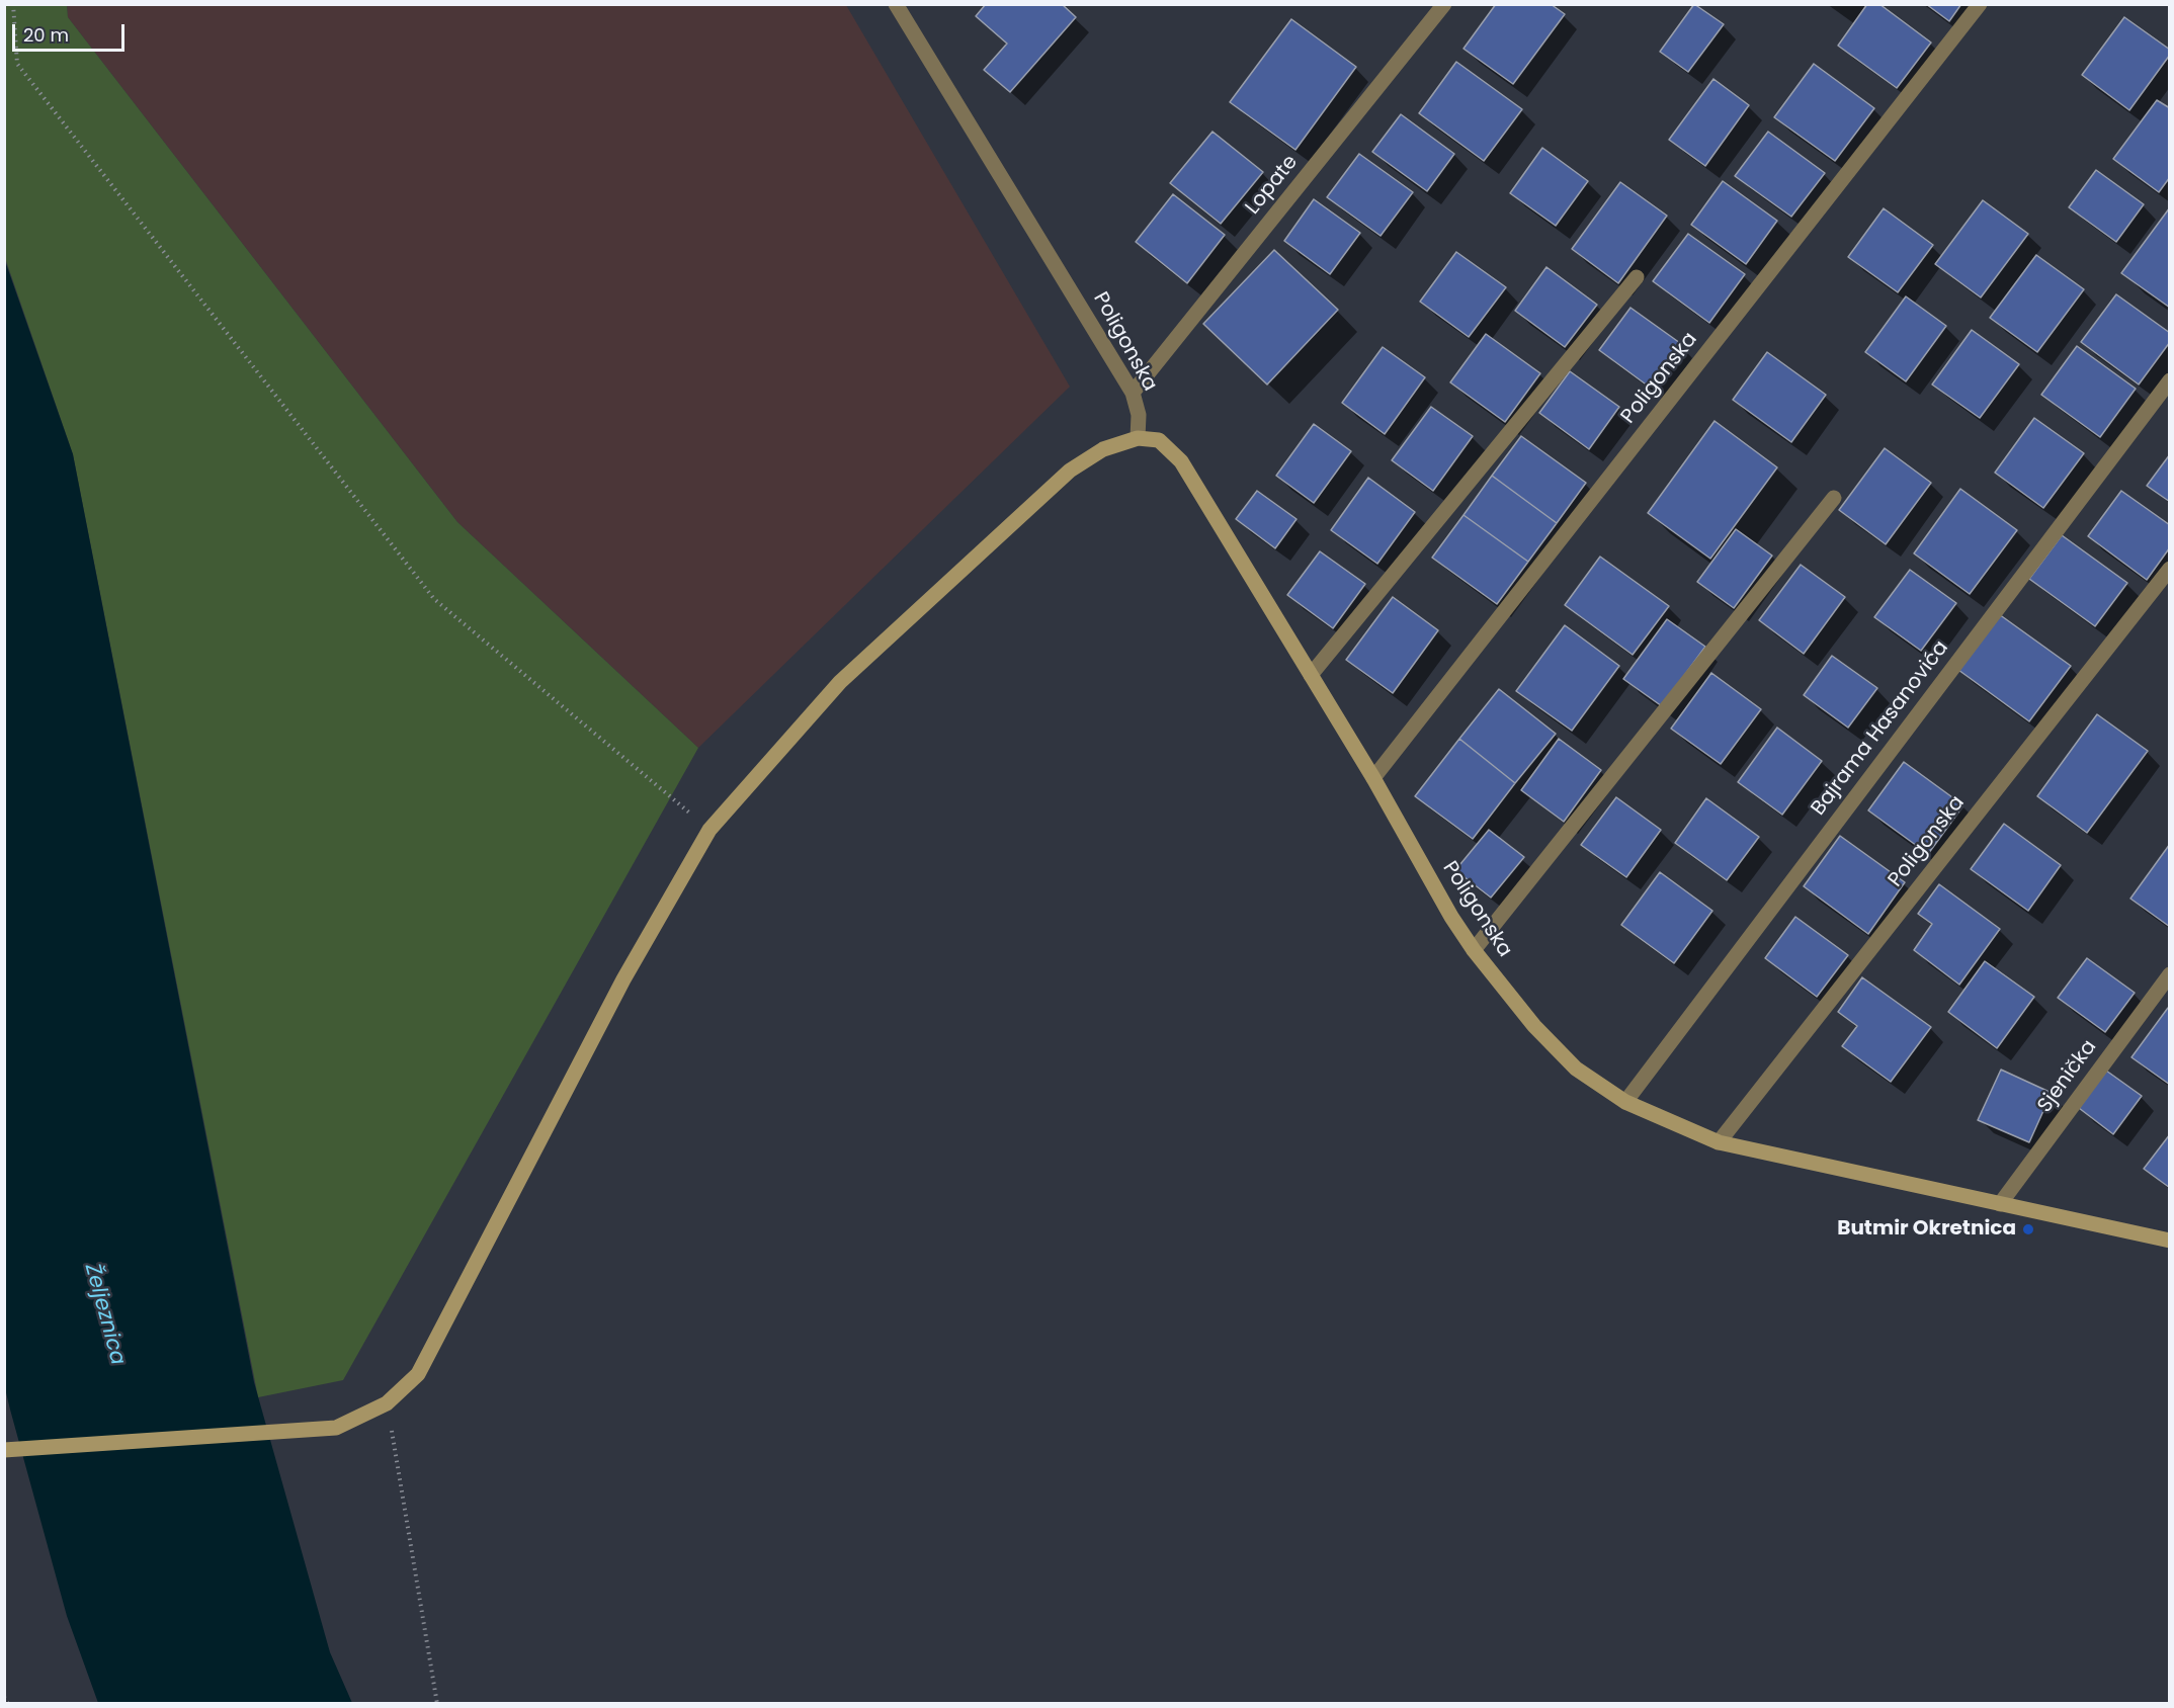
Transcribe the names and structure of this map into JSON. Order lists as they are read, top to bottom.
{
  "streets": {
    "street": [
      "Lopate",
      "Poligonska",
      "Bajrama Hasanovića",
      "Sjenička"
    ]
  },
  "crossings": [
    ["Lopate", "Poligonska"],
    ["Poligonska", "Bajrama Hasanovića"],
    ["Poligonska", "Sjenička"]
  ],
  "water": ["Željeznica"],
  "places": ["Butmir Okretnica"],
  "scale_bar": "20 m"
}
